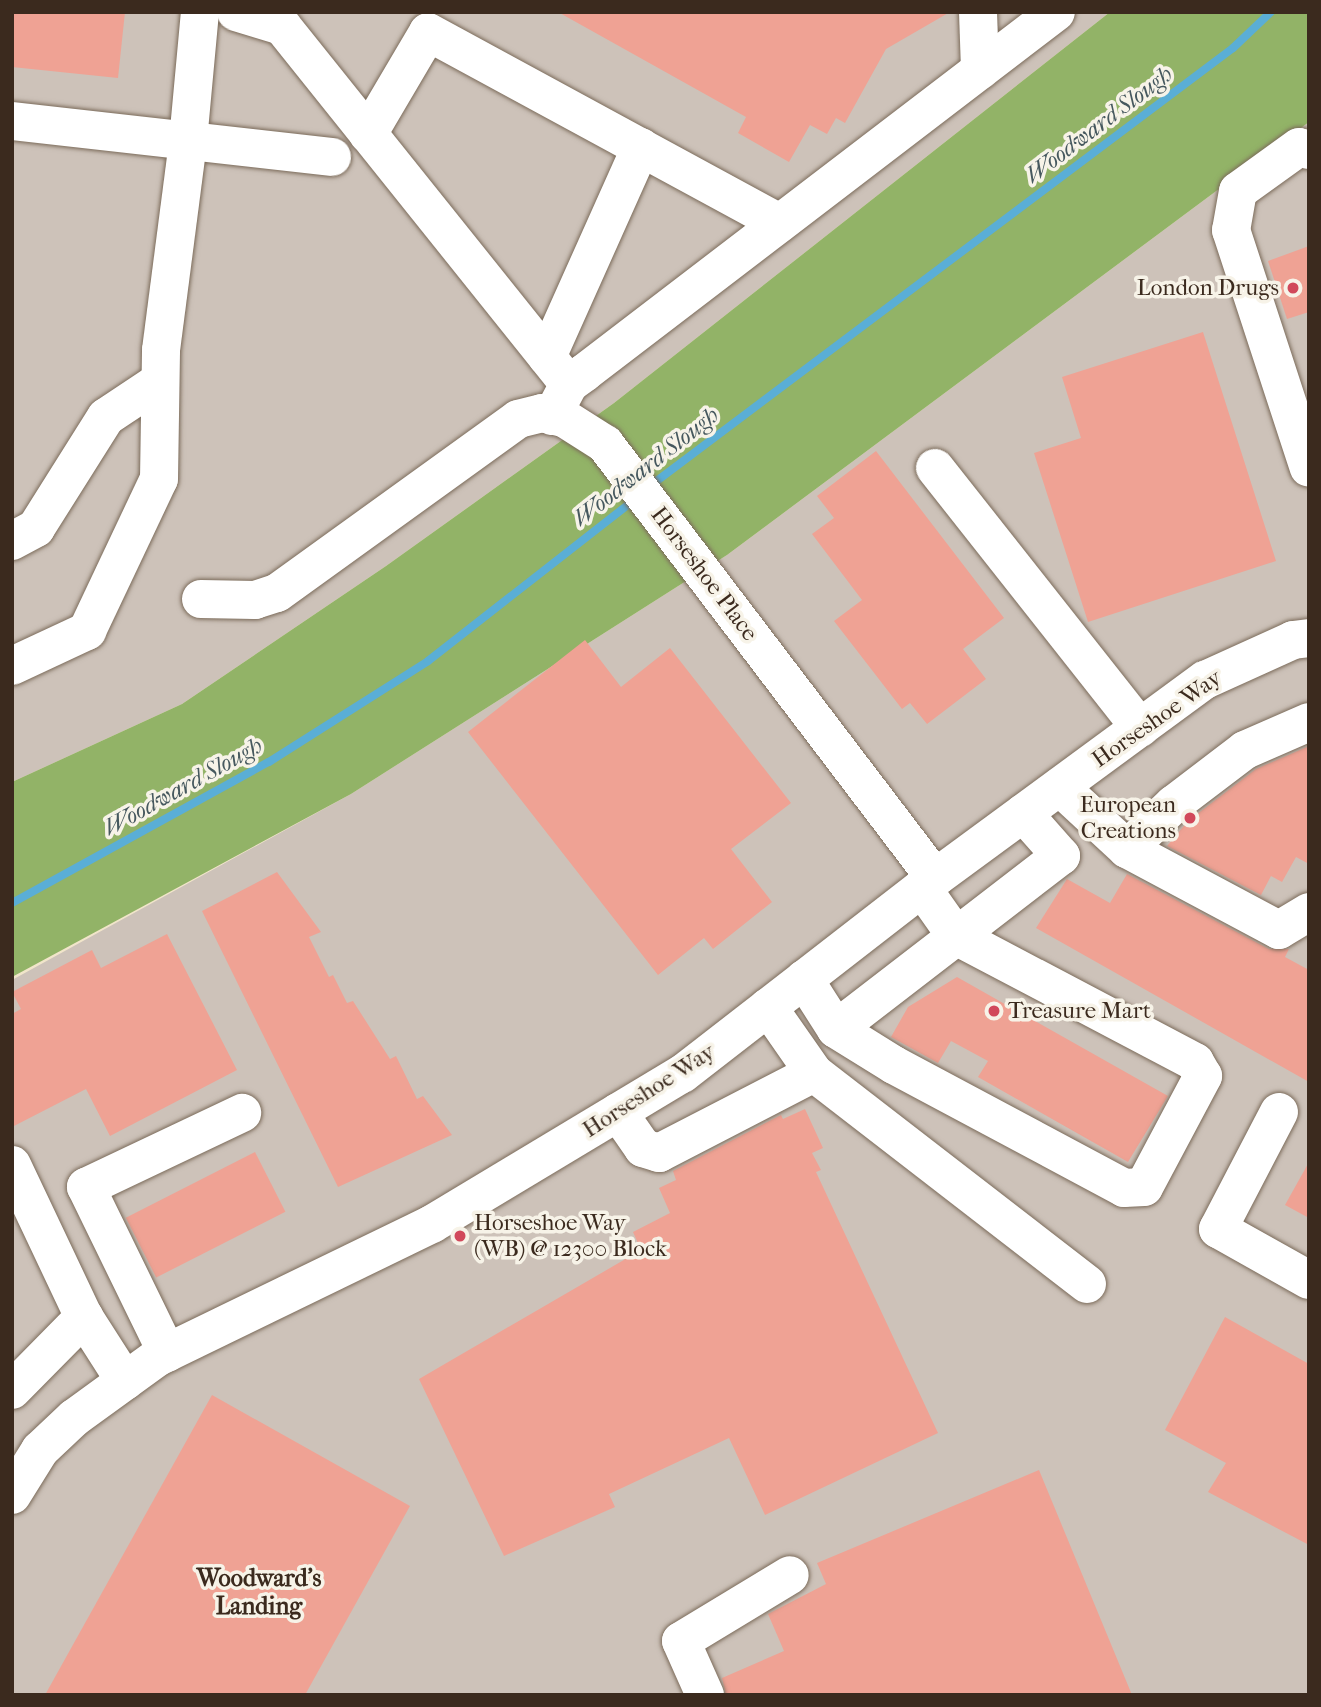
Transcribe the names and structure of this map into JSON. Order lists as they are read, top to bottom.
{
  "streets": {
    "street": ["Horseshoe Place", "Horseshoe Way"]
  },
  "crossings": [
    ["Horseshoe Place", "Horseshoe Way"]
  ],
  "districts": ["Woodward's Landing"],
  "water": ["Woodward Slough"],
  "places": [
    "London Drugs",
    "European Creations",
    "Treasure Mart",
    "Horseshoe Way (WB) @ 12300 Block"
  ]
}
